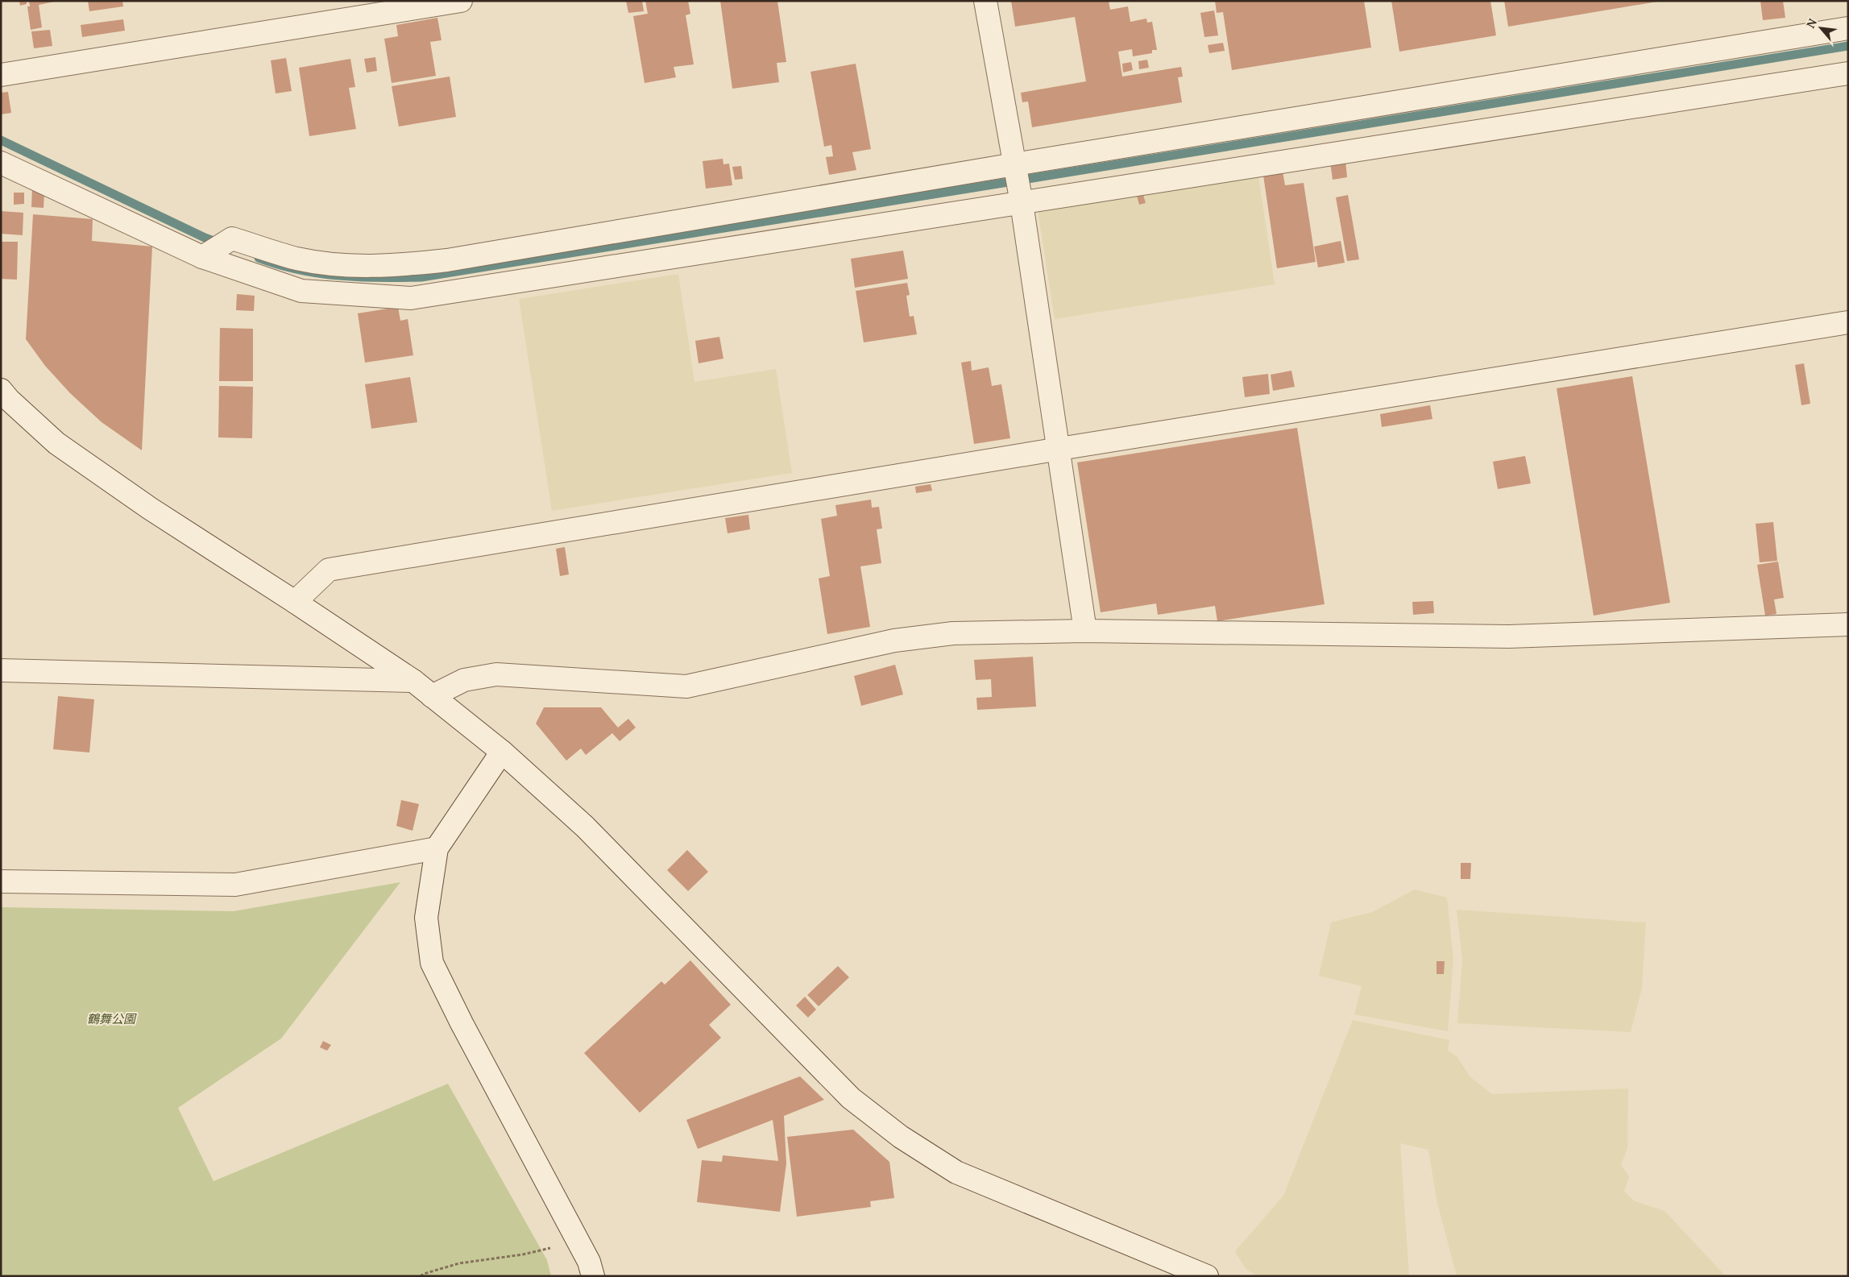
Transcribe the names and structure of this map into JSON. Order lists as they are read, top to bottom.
{
  "parks": ["鶴舞公園"],
  "north": "top left"
}
